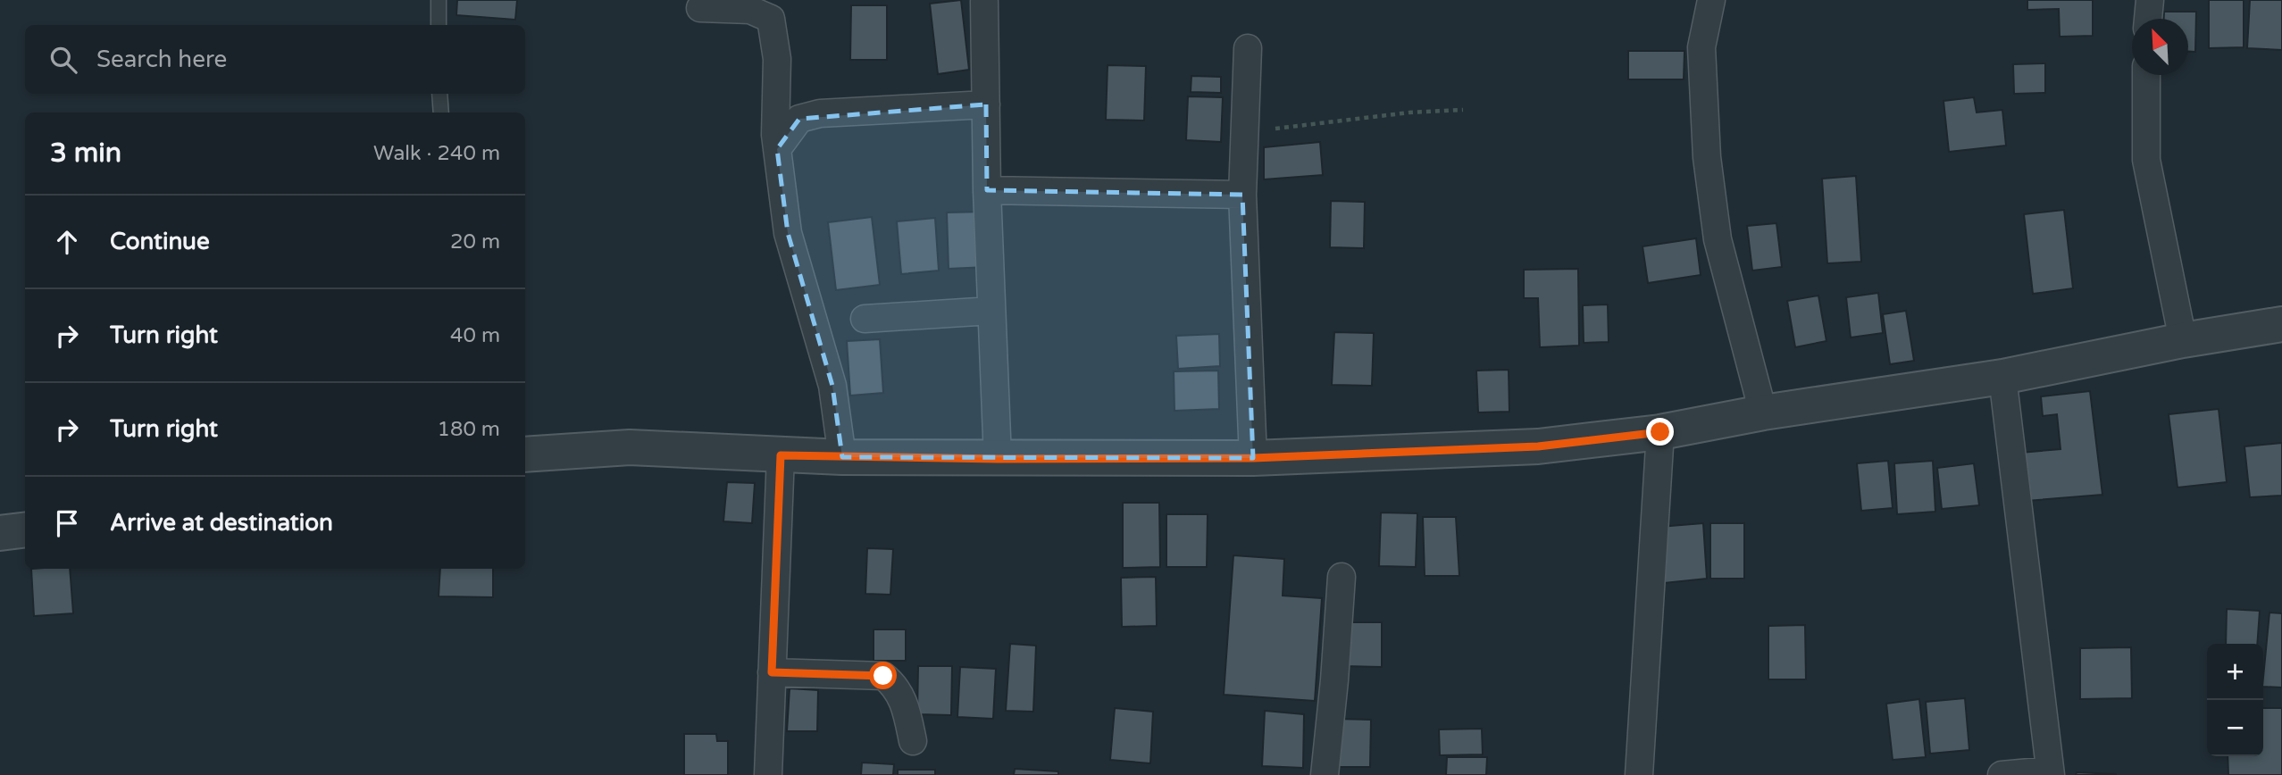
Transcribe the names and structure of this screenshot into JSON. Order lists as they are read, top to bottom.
{
  "north": "top left",
  "page": {
    "search": "Search here",
    "heading": ["3 min", "Walk · 240 m"],
    "list": [
      ["Continue", "20 m"],
      ["Turn right", "40 m"],
      ["Turn right", "180 m"],
      "Arrive at destination"
    ],
    "map_buttons": ["+", "−"]
  }
}
